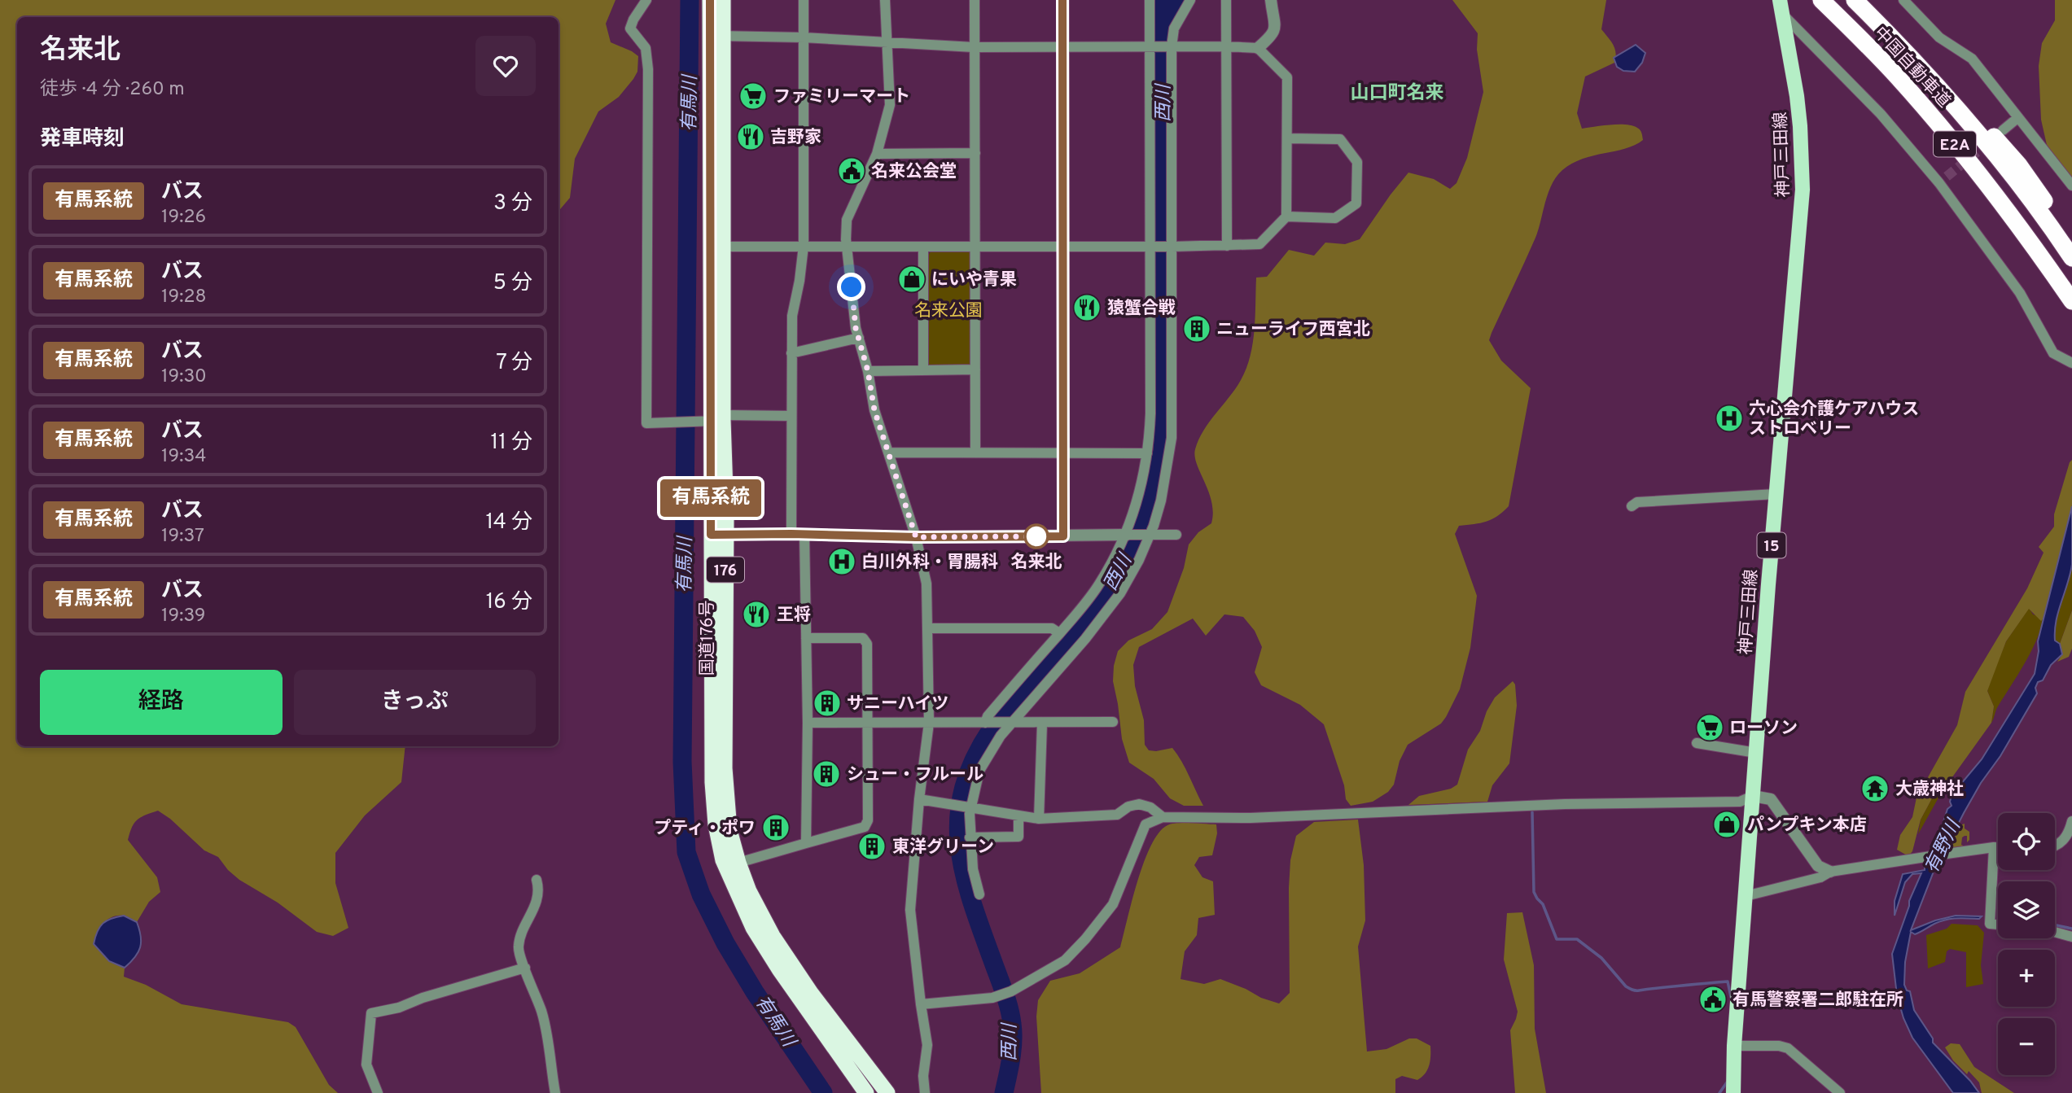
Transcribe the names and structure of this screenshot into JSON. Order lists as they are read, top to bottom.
{
  "streets": {
    "highway": [
      "中国自動車道",
      "E2A",
      "176",
      "国道176号"
    ],
    "main road": ["神戸三田線", "15"]
  },
  "districts": ["山口町名来"],
  "water": ["有馬川", "西川", "有野川"],
  "parks": ["名来公園"],
  "places": {
    "supermarket": ["ファミリーマート", "ローソン"],
    "restaurant": ["吉野家", "猿蟹合戦", "王将"],
    "public building": ["名来公会堂", "有馬警察署二郎駐在所"],
    "shop": ["にいや青果", "パンプキン本店"],
    "building": [
      "ニューライフ西宮北",
      "サニーハイツ",
      "シュー・フルール",
      "プティ・ポワ",
      "東洋グリーン"
    ],
    "hospital": ["六心会介護ケアハウス ストロベリー", "白川外科・胃腸科"],
    "other": ["名来北"],
    "temple": ["大歳神社"]
  },
  "lines": ["bus line 有馬系統"],
  "page": {
    "on_map": "有馬系統",
    "heading": [
      ["名来北", "徒歩 · 4 分 · 260 m"],
      "発車時刻"
    ],
    "list": [
      {
        "mark": "有馬系統",
        "name": "バス",
        "note": "19:26",
        "value": "3 分"
      },
      {
        "mark": "有馬系統",
        "name": "バス",
        "note": "19:28",
        "value": "5 分"
      },
      {
        "mark": "有馬系統",
        "name": "バス",
        "note": "19:30",
        "value": "7 分"
      },
      {
        "mark": "有馬系統",
        "name": "バス",
        "note": "19:34",
        "value": "11 分"
      },
      {
        "mark": "有馬系統",
        "name": "バス",
        "note": "19:37",
        "value": "14 分"
      },
      {
        "mark": "有馬系統",
        "name": "バス",
        "note": "19:39",
        "value": "16 分"
      }
    ],
    "buttons": ["経路", "きっぷ"],
    "map_buttons": ["+", "−"]
  }
}
